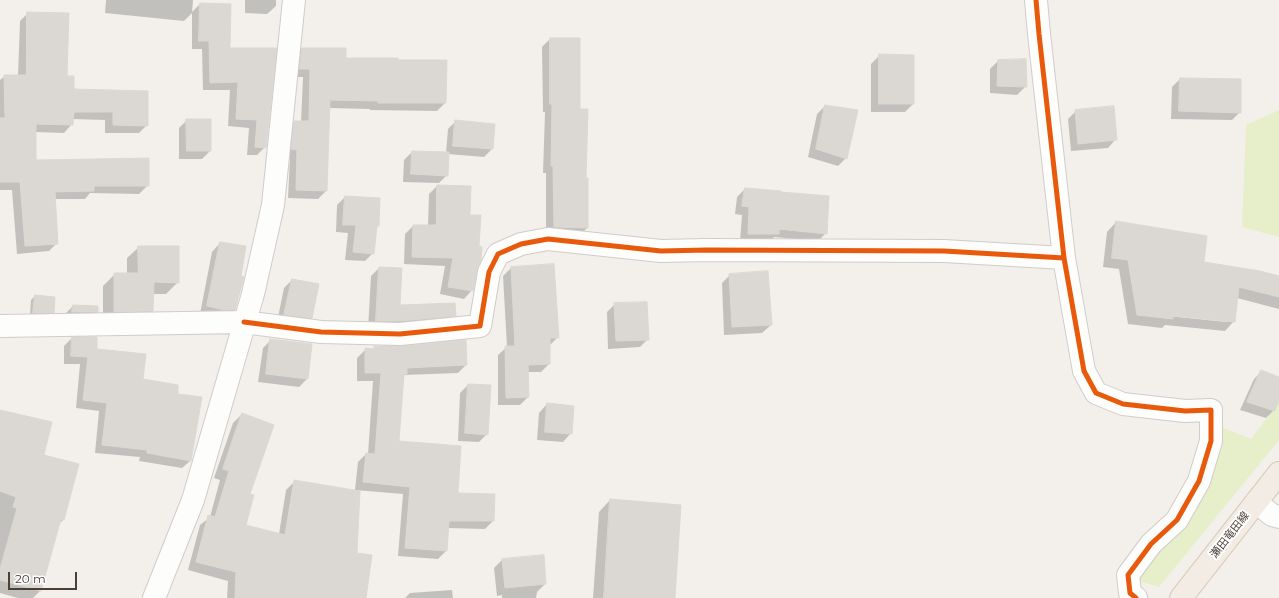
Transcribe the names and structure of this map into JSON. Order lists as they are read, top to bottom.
{
  "streets": {
    "main road": ["瀬田竜田線"]
  },
  "scale_bar": "20 m"
}
